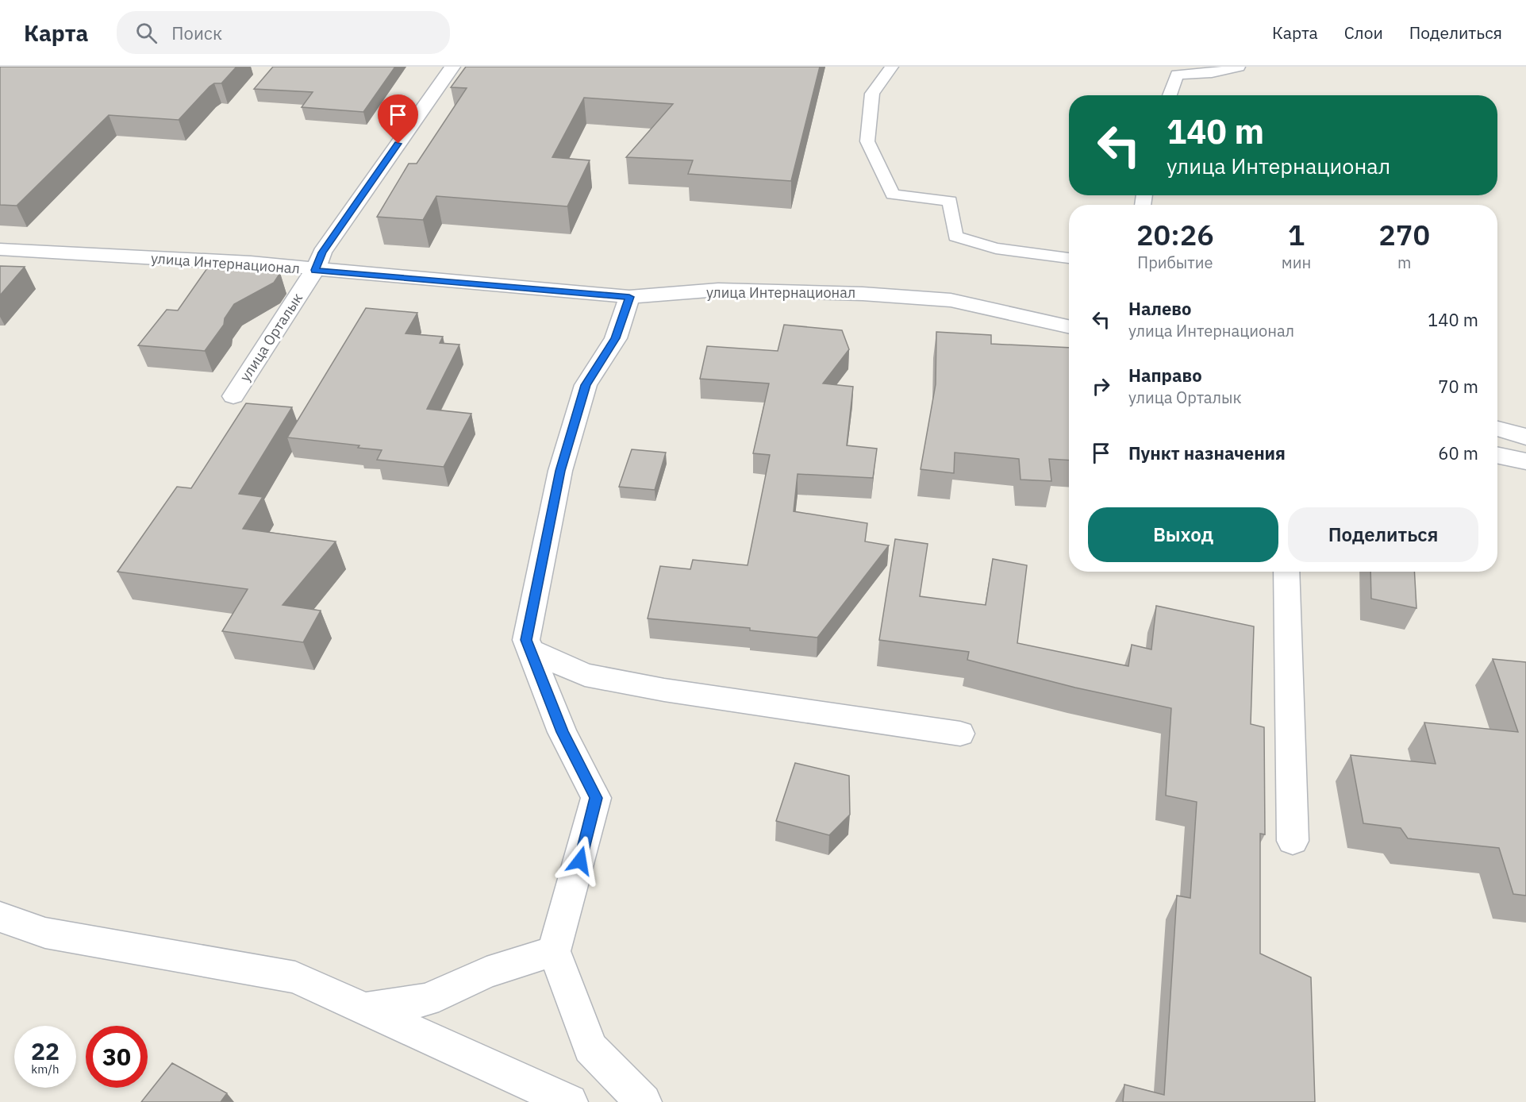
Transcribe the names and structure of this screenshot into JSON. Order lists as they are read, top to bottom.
{
  "streets": {
    "street": ["улица Интернационал", "улица Орталык"]
  },
  "crossings": [
    ["улица Интернационал", "улица Орталык"]
  ],
  "page": {
    "header": "Карта",
    "search": "Поиск",
    "nav": ["Карта", "Слои", "Поделиться"],
    "turn": ["140 m", "улица Интернационал"],
    "eta": [
      "20:26",
      "Прибытие",
      "1",
      "мин",
      "270",
      "m"
    ],
    "list": [
      {
        "name": "Налево",
        "note": "улица Интернационал",
        "value": "140 m"
      },
      {
        "name": "Направо",
        "note": "улица Орталык",
        "value": "70 m"
      },
      {
        "name": "Пункт назначения",
        "value": "60 m"
      }
    ],
    "buttons": ["Выход", "Поделиться"],
    "speed": "22 km/h",
    "limit": "30"
  }
}
